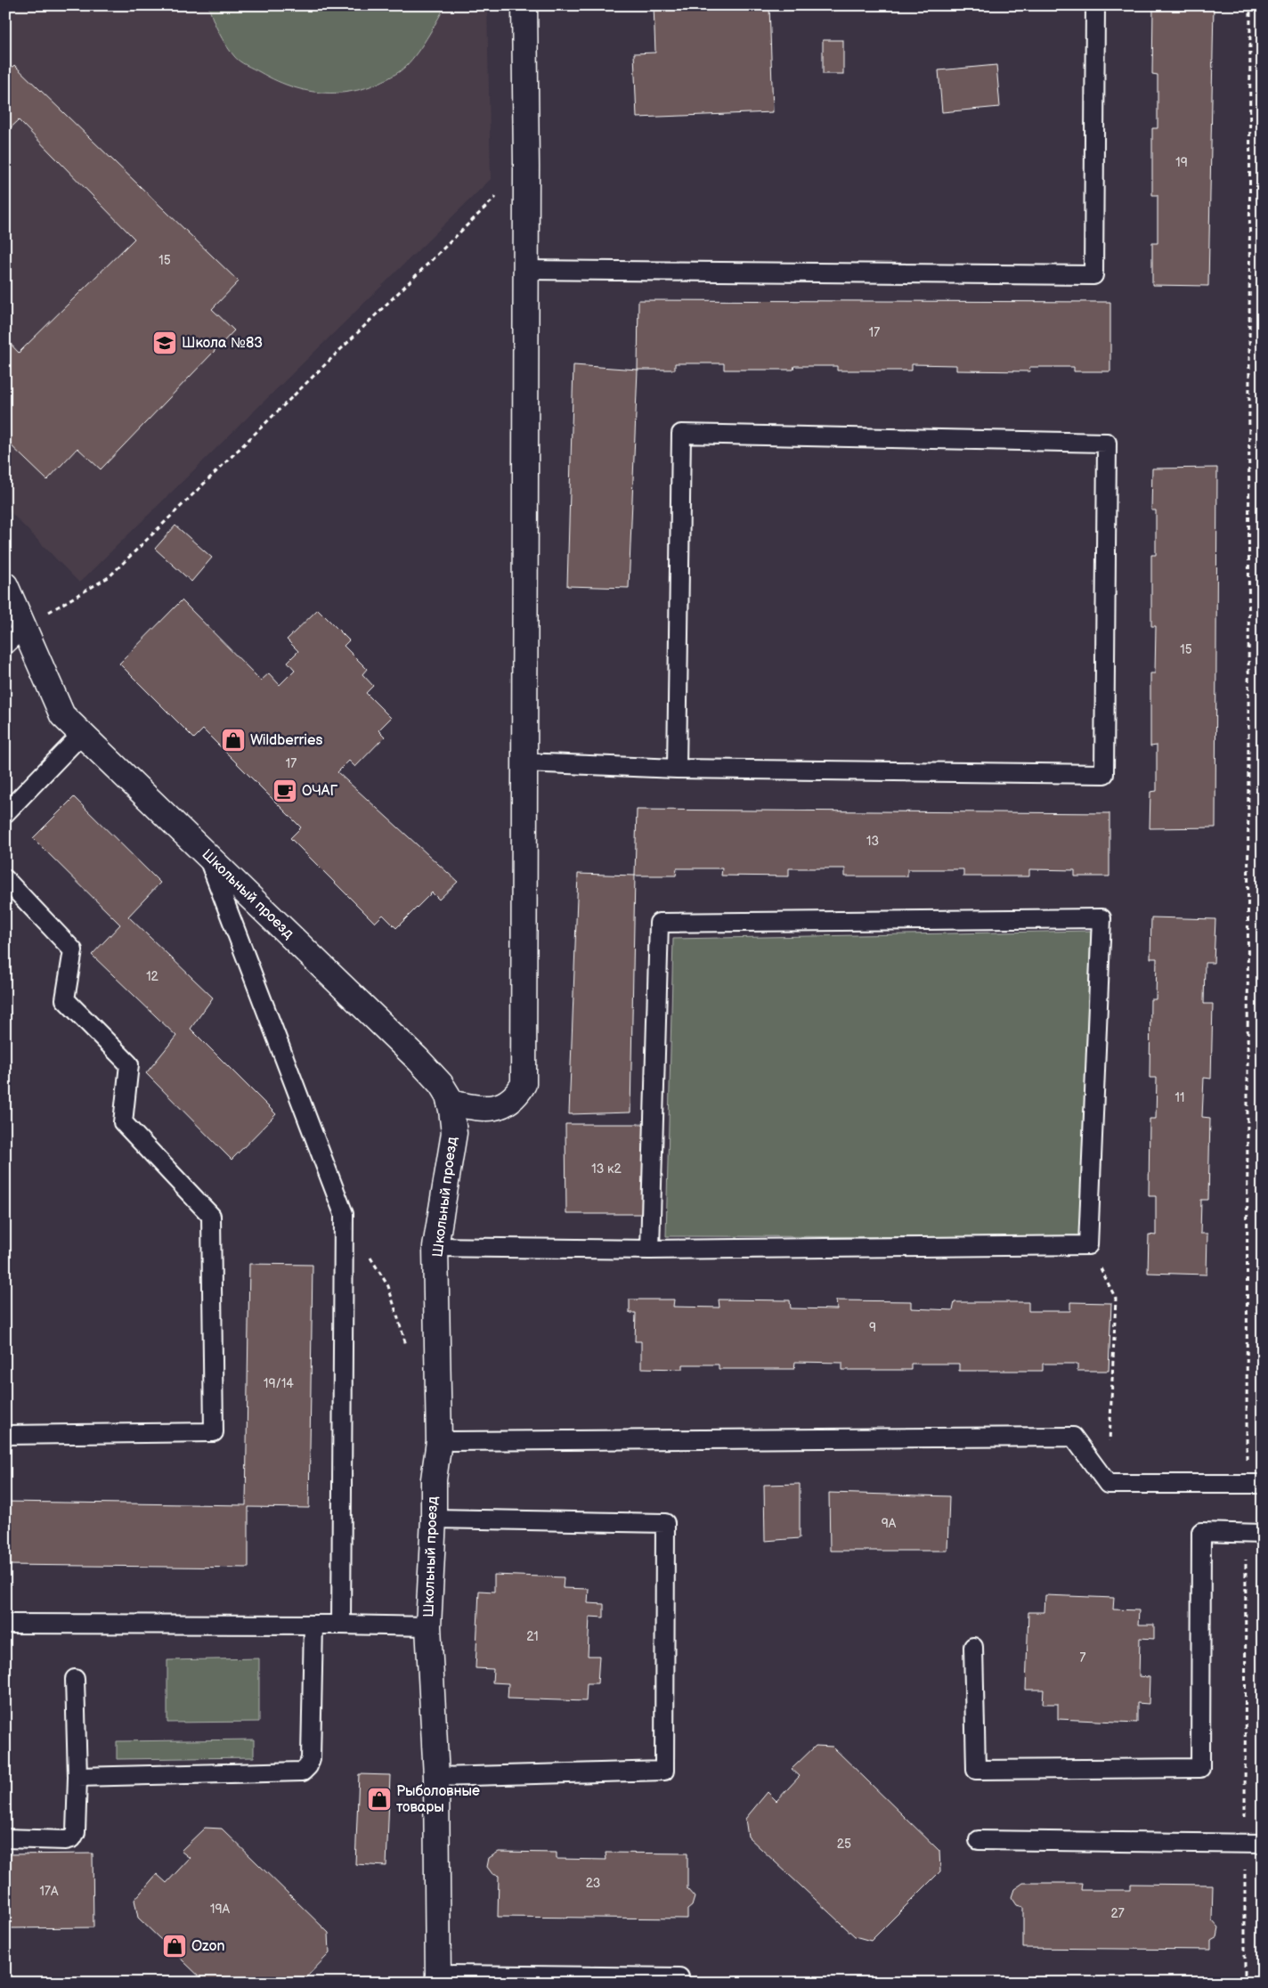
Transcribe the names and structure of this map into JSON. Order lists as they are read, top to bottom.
{
  "streets": {
    "street": ["Школьный проезд"]
  },
  "places": {
    "school or university": ["Школа №83"],
    "shop": ["Wildberries", "Рыболовные товары", "Ozon"],
    "cafe": ["ОЧАГ"]
  },
  "house_numbers": [
    "19",
    "15",
    "17",
    "15",
    "17",
    "13",
    "12",
    "11",
    "13 к2",
    "9",
    "19/14",
    "9А",
    "21",
    "7",
    "25",
    "23",
    "17А",
    "19А",
    "27"
  ]
}
